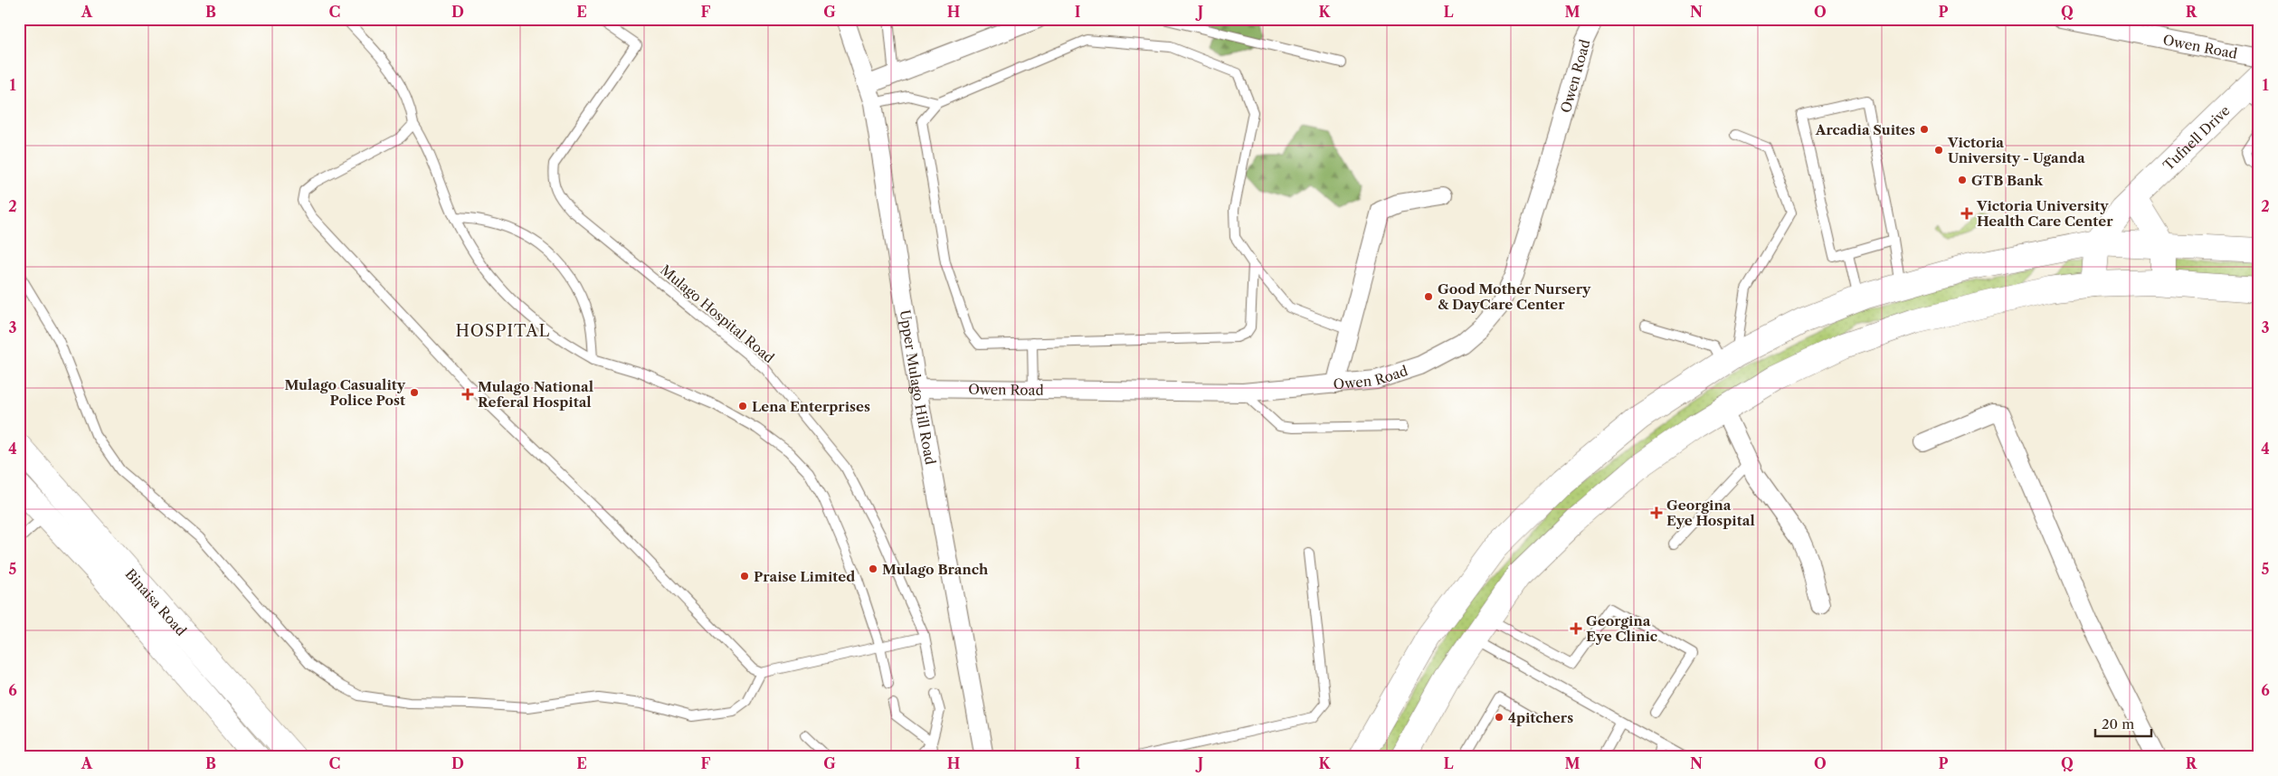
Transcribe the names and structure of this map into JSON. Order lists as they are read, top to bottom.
{
  "streets": {
    "main road": ["Tufnell Drive", "Binaisa Road"],
    "street": ["Owen Road", "Upper Mulago Hill Road"],
    "lane": ["Mulago Hospital Road"]
  },
  "crossings": [
    ["Owen Road", "Upper Mulago Hill Road"]
  ],
  "districts": ["HOSPITAL"],
  "places": {
    "other": [
      "Arcadia Suites",
      "Victoria University - Uganda",
      "GTB Bank",
      "Good Mother Nursery & DayCare Center",
      "Mulago Casuality Police Post",
      "Lena Enterprises",
      "Mulago Branch",
      "Praise Limited",
      "4pitchers"
    ],
    "health": [
      "Victoria University Health Care Center",
      "Mulago National Referal Hospital",
      "Georgina Eye Hospital",
      "Georgina Eye Clinic"
    ]
  },
  "scale_bar": "20 m",
  "grid": {
    "columns": [
      "A",
      "B",
      "C",
      "D",
      "E",
      "F",
      "G",
      "H",
      "I",
      "J",
      "K",
      "L",
      "M",
      "N",
      "O",
      "P",
      "Q",
      "R"
    ],
    "rows": [
      "1",
      "2",
      "3",
      "4",
      "5",
      "6"
    ]
  }
}
